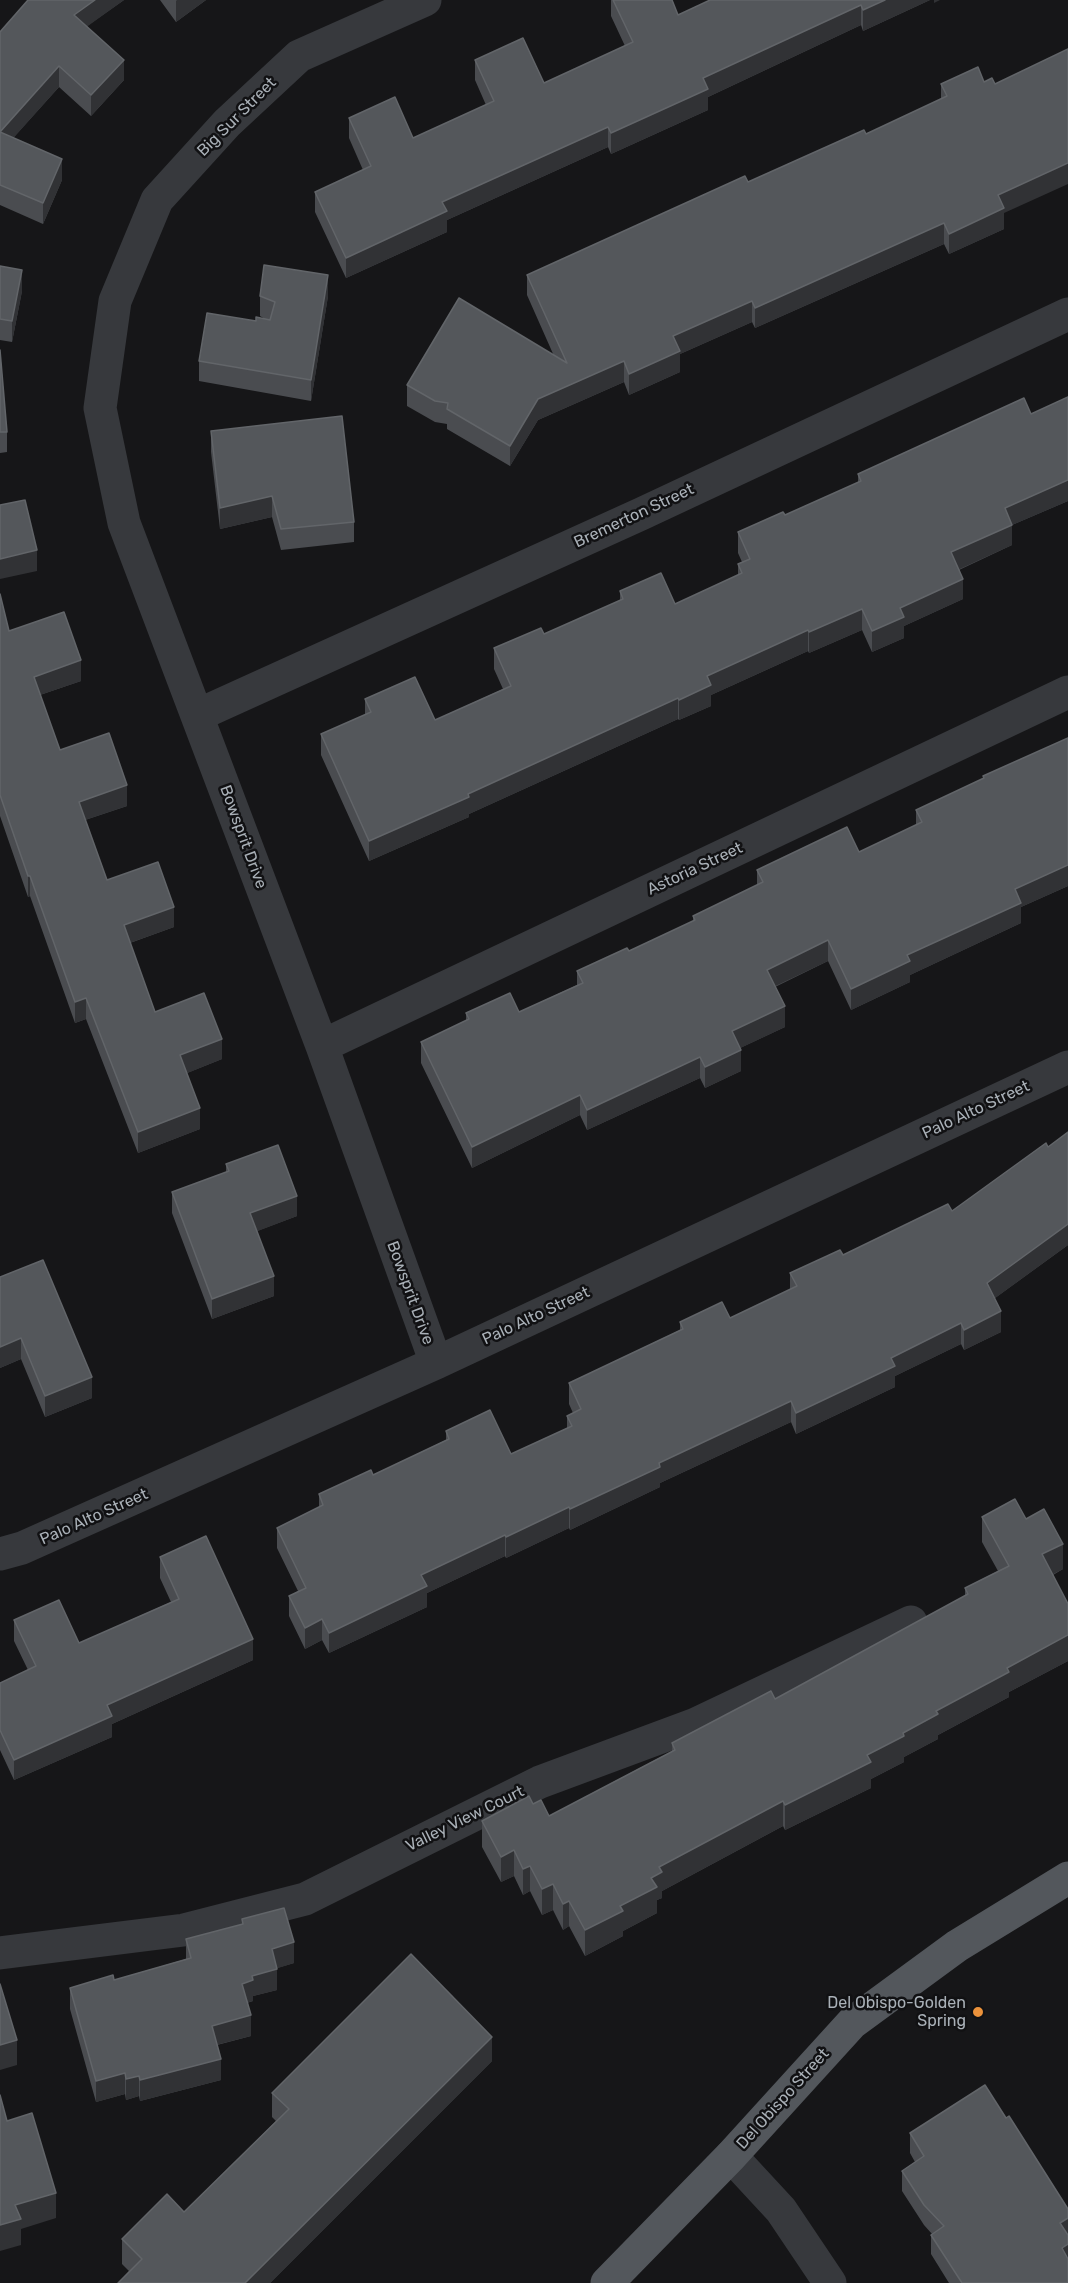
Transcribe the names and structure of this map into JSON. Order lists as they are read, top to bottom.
{
  "streets": {
    "main road": ["Del Obispo Street"],
    "street": [
      "Big Sur Street",
      "Bremerton Street",
      "Bowsprit Drive",
      "Astoria Street",
      "Palo Alto Street",
      "Valley View Court"
    ]
  },
  "crossings": [
    ["Big Sur Street", "Bowsprit Drive"],
    ["Bremerton Street", "Bowsprit Drive"],
    ["Bowsprit Drive", "Astoria Street"],
    ["Bowsprit Drive", "Palo Alto Street"]
  ],
  "places": ["Del Obispo-Golden Spring"]
}
